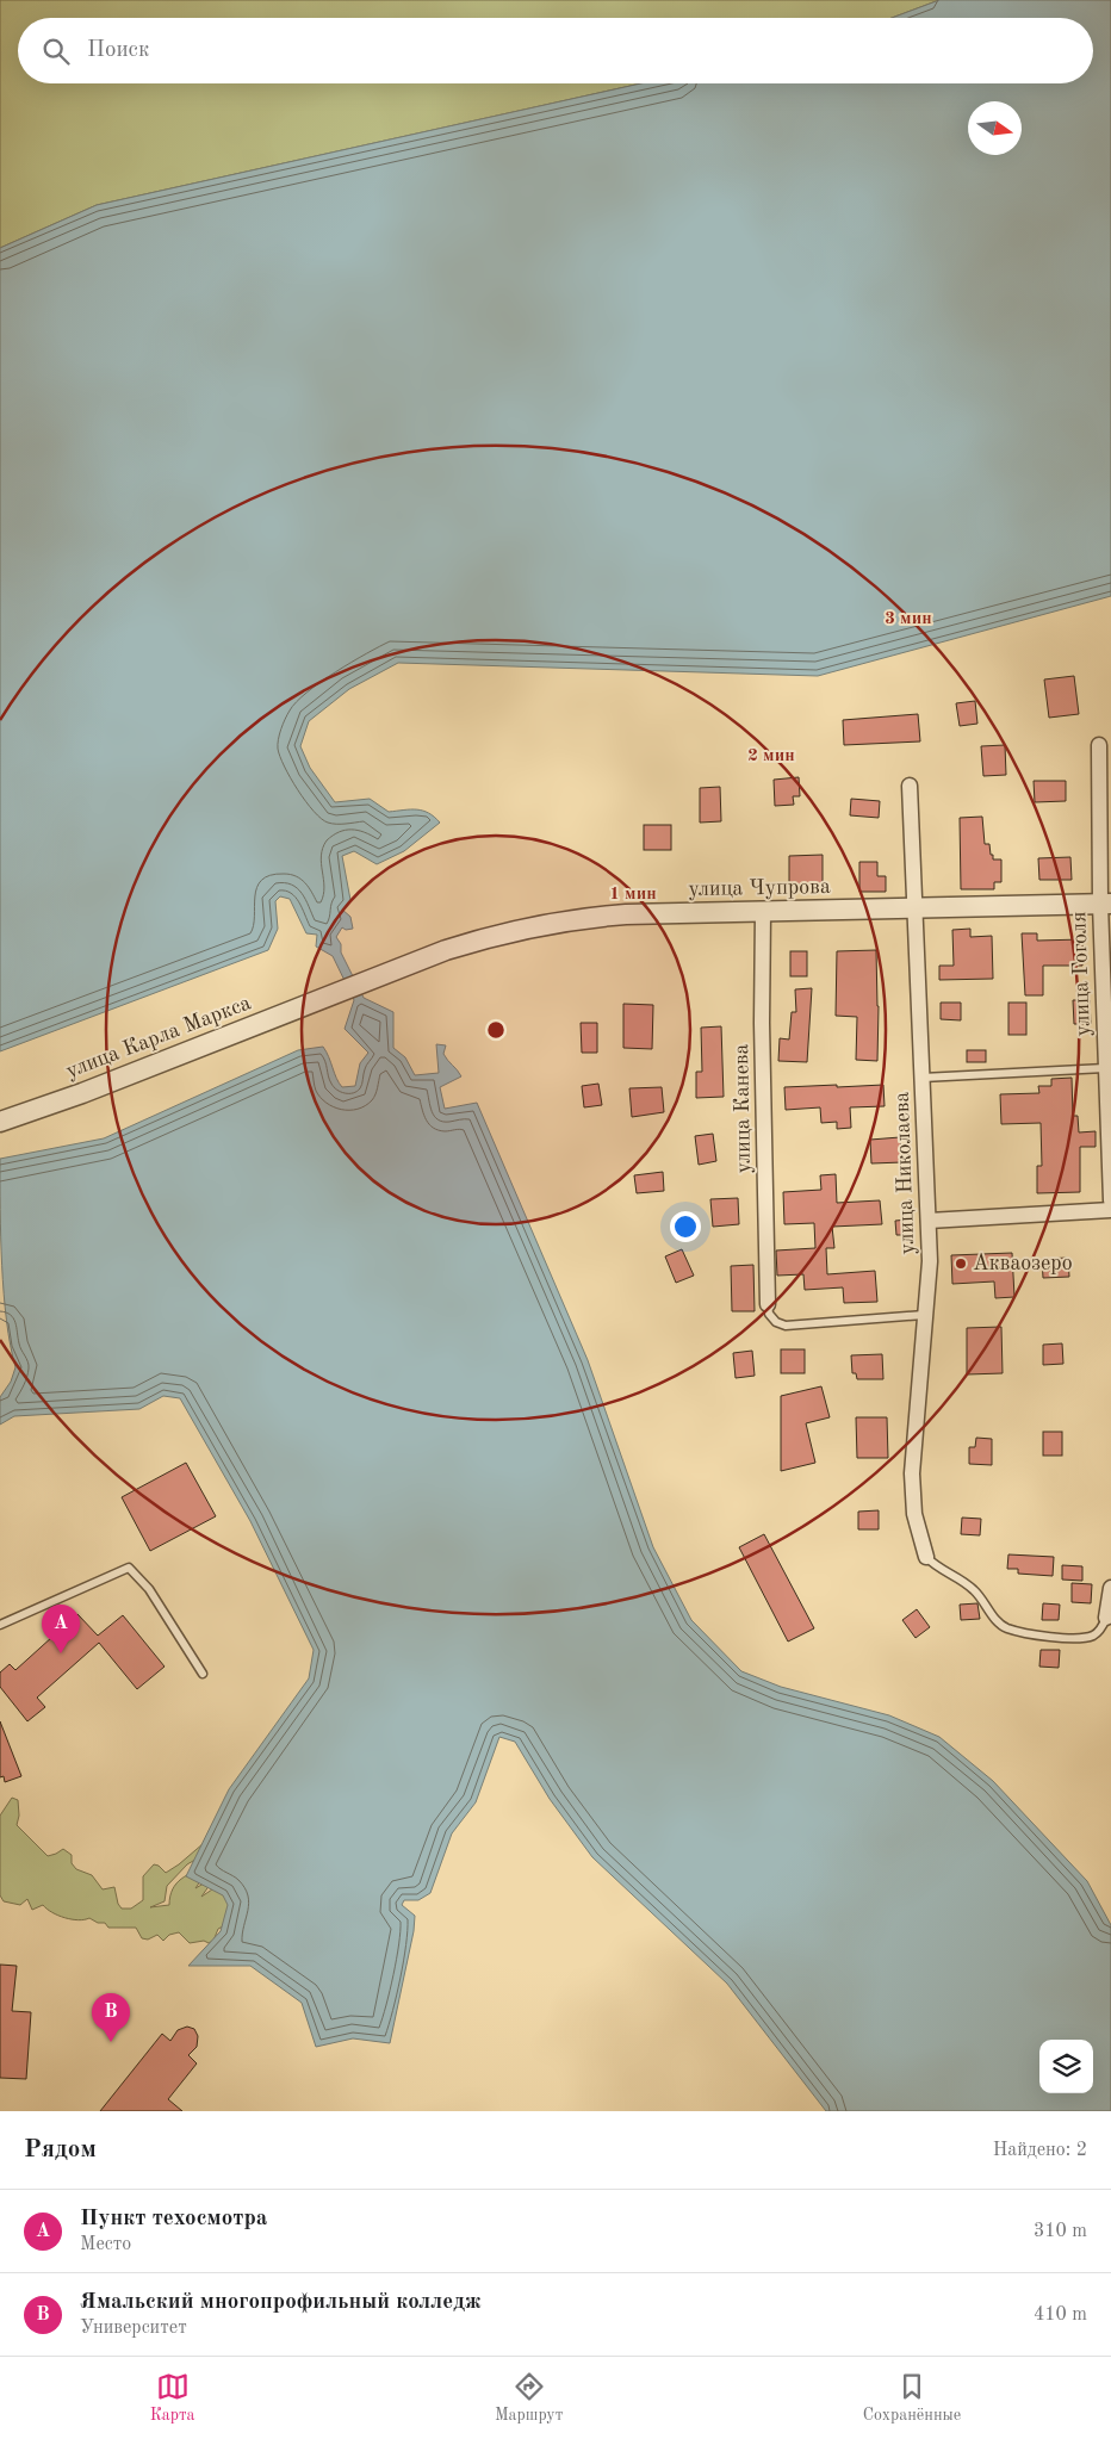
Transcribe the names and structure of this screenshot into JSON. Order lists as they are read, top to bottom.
{
  "streets": {
    "street": [
      "улица Чупрова",
      "улица Гоголя",
      "улица Карла Маркса",
      "улица Канева",
      "улица Николаева"
    ]
  },
  "crossings": [
    ["улица Чупрова", "улица Гоголя"],
    ["улица Чупрова", "улица Карла Маркса"],
    ["улица Чупрова", "улица Канева"],
    ["улица Чупрова", "улица Николаева"]
  ],
  "places": ["Акваозеро"],
  "north": "right",
  "page": {
    "search": "Поиск",
    "pins": ["A", "B"],
    "heading": ["Рядом", "Найдено: 2"],
    "list": [
      {
        "mark": "A",
        "name": "Пункт техосмотра",
        "note": "Место",
        "value": "310 m"
      },
      {
        "mark": "B",
        "name": "Ямальский многопрофильный колледж",
        "note": "Университет",
        "value": "410 m"
      }
    ],
    "nav": ["Карта", "Маршрут", "Сохранённые"]
  },
  "rings": ["3 мин", "2 мин", "1 мин"]
}
